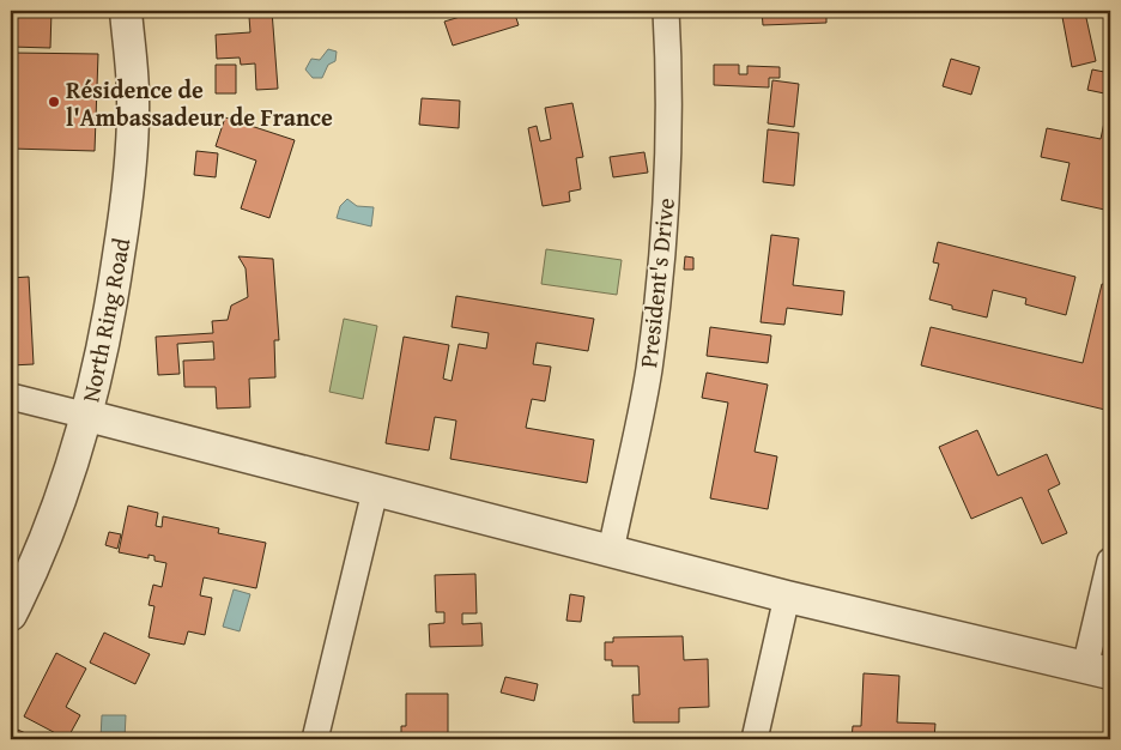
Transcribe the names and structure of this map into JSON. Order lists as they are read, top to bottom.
{
  "streets": {
    "street": ["President's Drive", "North Ring Road"]
  },
  "places": ["Résidence de l'Ambassadeur de France"]
}
